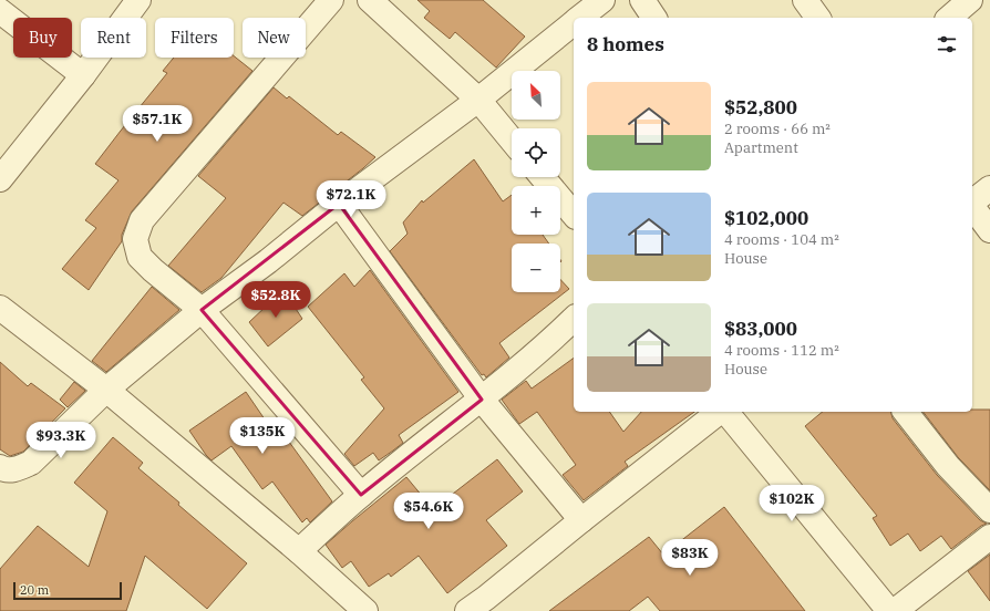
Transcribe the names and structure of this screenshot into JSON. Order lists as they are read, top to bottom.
{
  "scale_bar": "20 m",
  "north": "top left",
  "page": {
    "chip": [
      "Buy",
      "Rent",
      "Filters",
      "New"
    ],
    "heading": "8 homes",
    "map_buttons": ["+", "−"],
    "list": [
      {
        "name": "$52,800",
        "note": "2 rooms · 66 m² · Apartment"
      },
      {
        "name": "$102,000",
        "note": "4 rooms · 104 m² · House"
      },
      {
        "name": "$83,000",
        "note": "4 rooms · 112 m² · House"
      }
    ],
    "price": [
      "$57.1K",
      "$72.1K",
      "$52.8K",
      "$135K",
      "$93.3K",
      "$102K",
      "$54.6K",
      "$83K"
    ],
    "scale": "20 m"
  }
}
